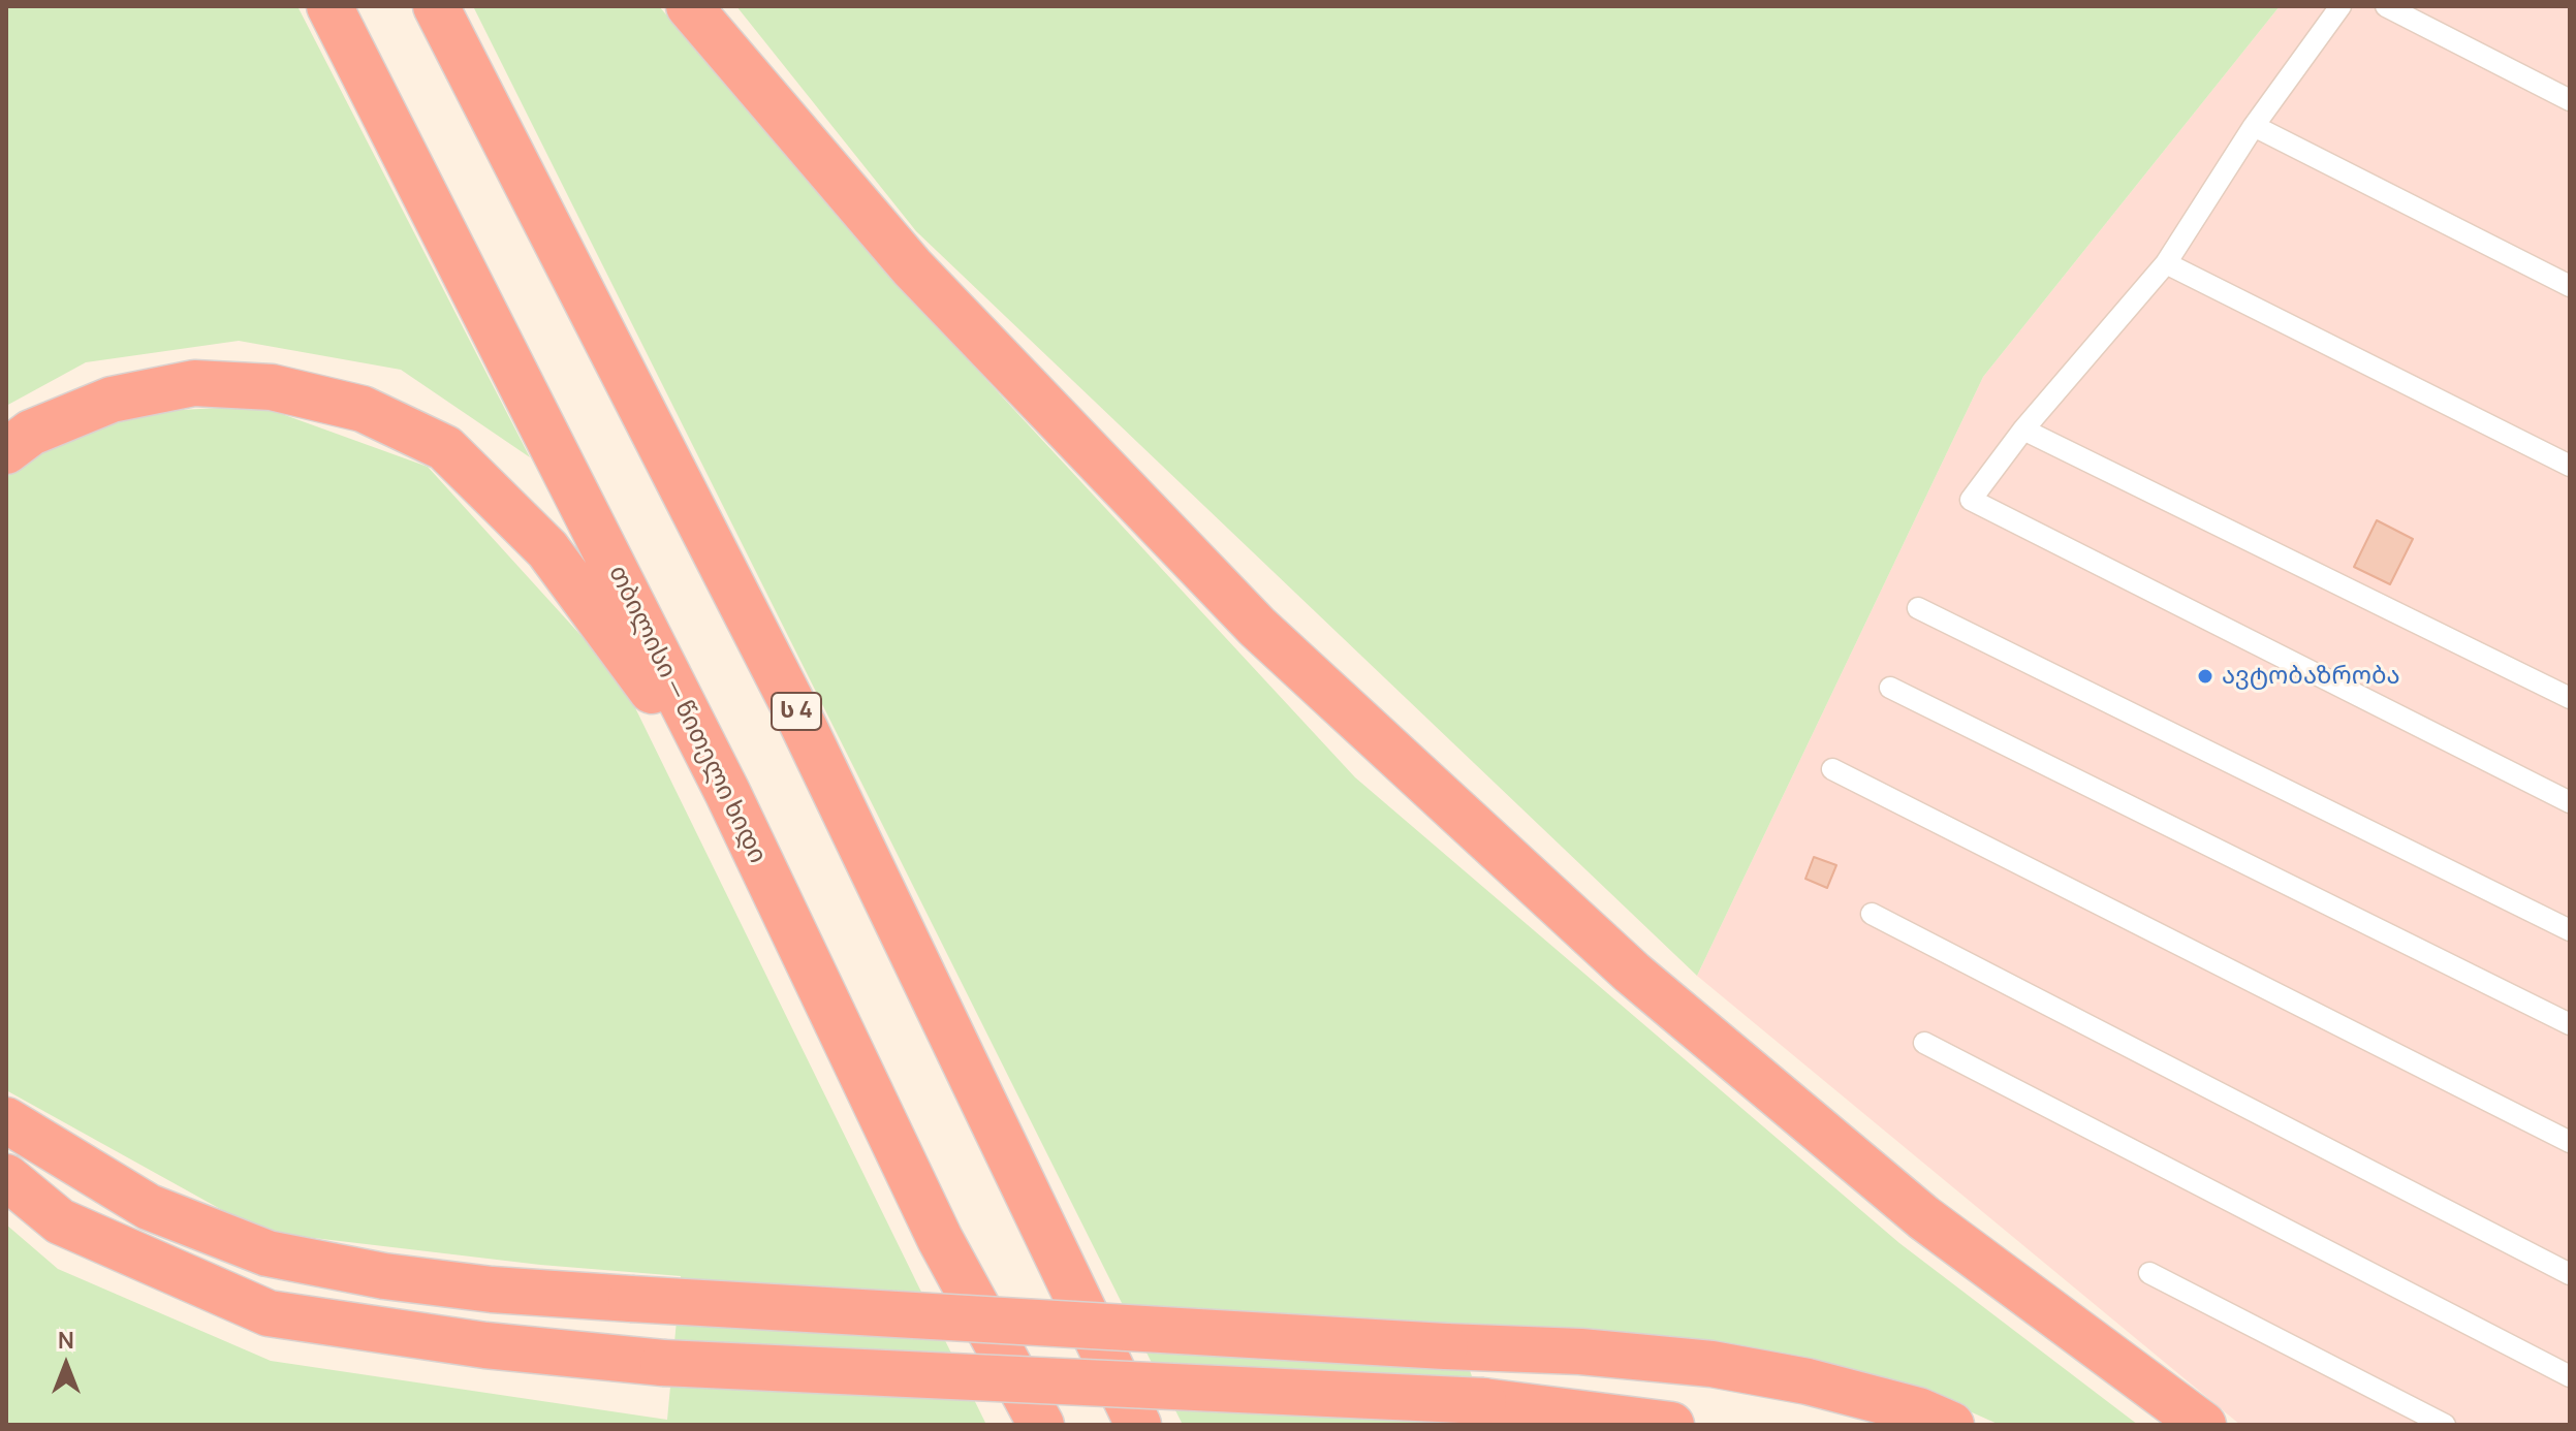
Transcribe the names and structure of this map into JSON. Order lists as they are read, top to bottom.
{
  "streets": {
    "highway": ["ს 4", "თბილისი — წითელი ხიდი"]
  },
  "places": ["ავტობაზრობა"],
  "north": "top"
}
